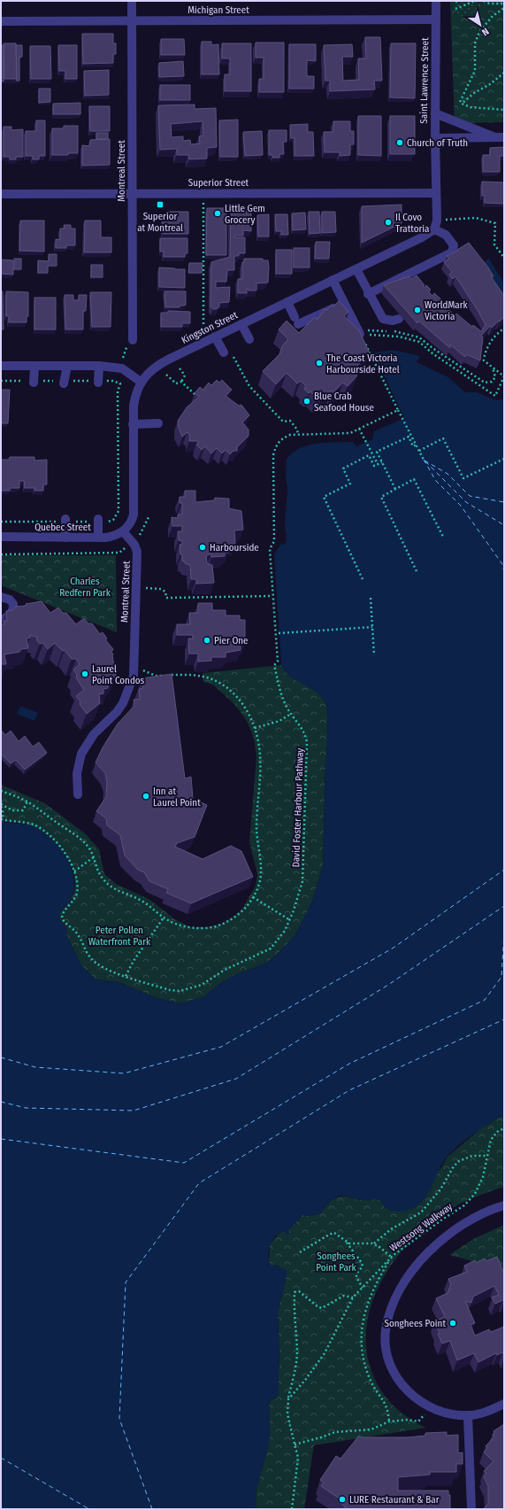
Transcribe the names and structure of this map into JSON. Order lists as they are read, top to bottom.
{
  "streets": {
    "street": [
      "Michigan Street",
      "Saint Lawrence Street",
      "Montreal Street",
      "Superior Street",
      "Kingston Street",
      "Quebec Street"
    ],
    "path": ["David Foster Harbour Pathway", "Westsong Walkway"]
  },
  "crossings": [
    ["Michigan Street", "Saint Lawrence Street"],
    ["Michigan Street", "Montreal Street"],
    ["Saint Lawrence Street", "Superior Street"],
    ["Saint Lawrence Street", "Kingston Street"],
    ["Montreal Street", "Superior Street"],
    ["Montreal Street", "Quebec Street"]
  ],
  "parks": ["Charles Redfern Park", "Peter Pollen Waterfront Park", "Songhees Point Park"],
  "places": {
    "other": [
      "Church of Truth",
      "Little Gem Grocery",
      "Il Covo Trattoria",
      "WorldMark Victoria",
      "The Coast Victoria Harbourside Hotel",
      "Blue Crab Seafood House",
      "Harbourside",
      "Pier One",
      "Laurel Point Condos",
      "Inn at Laurel Point",
      "Songhees Point",
      "LURE Restaurant & Bar"
    ],
    "transit": ["Superior at Montreal"]
  },
  "north": "bottom right"
}
